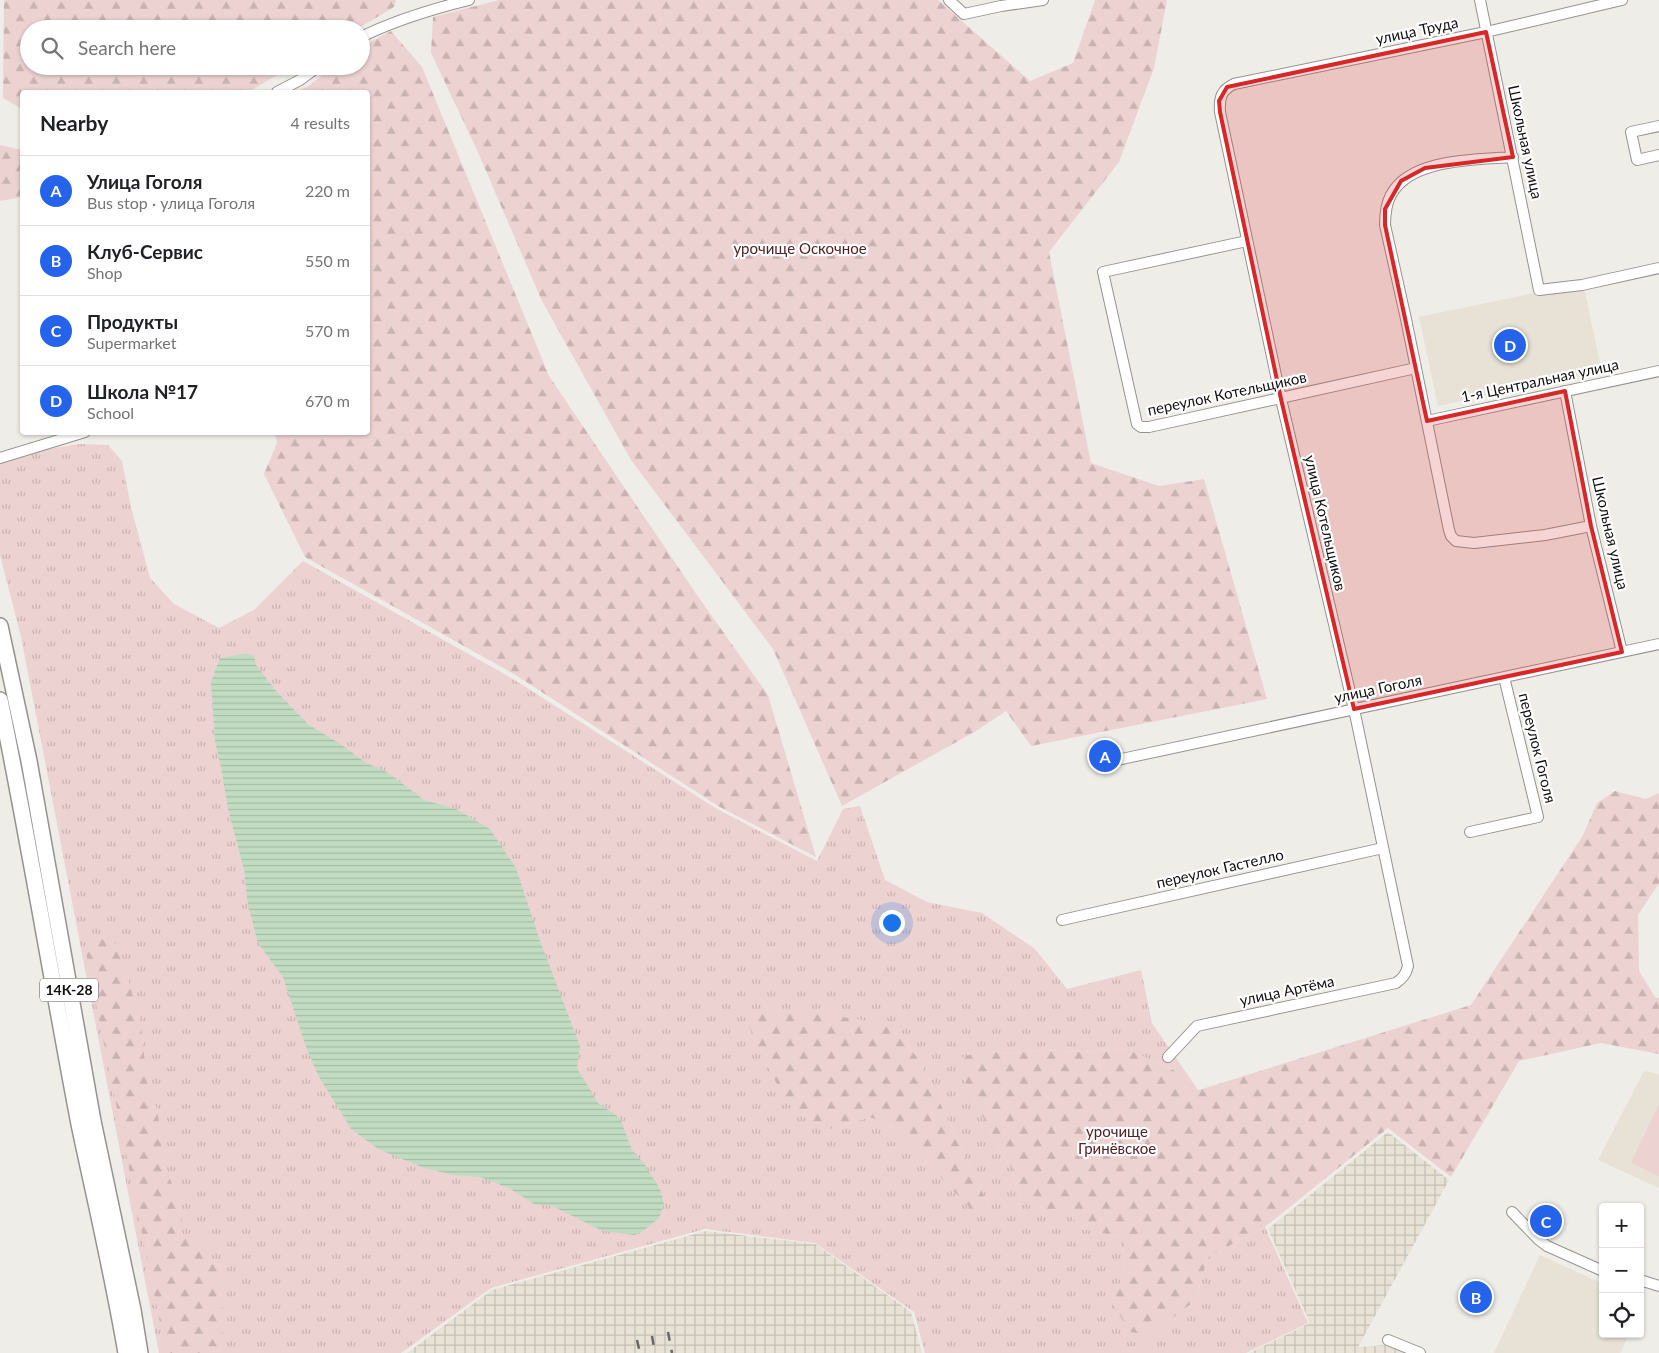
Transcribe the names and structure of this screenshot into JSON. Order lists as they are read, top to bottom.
{
  "streets": {
    "main road": ["14К-28"],
    "street": [
      "улица Труда",
      "Школьная улица",
      "1-я Центральная улица",
      "переулок Котельщиков",
      "улица Котельщиков",
      "улица Гоголя",
      "переулок Гоголя",
      "переулок Гастелло",
      "улица Артёма"
    ]
  },
  "crossings": [
    ["улица Труда", "Школьная улица"],
    ["улица Труда", "улица Котельщиков"],
    ["Школьная улица", "1-я Центральная улица"],
    ["Школьная улица", "улица Гоголя"],
    ["переулок Котельщиков", "улица Котельщиков"],
    ["улица Котельщиков", "улица Гоголя"],
    ["улица Котельщиков", "переулок Гастелло"],
    ["улица Котельщиков", "улица Артёма"],
    ["улица Гоголя", "переулок Гоголя"]
  ],
  "parks": ["урочище Оскочное", "урочище Гринёвское"],
  "page": {
    "search": "Search here",
    "heading": ["Nearby", "4 results"],
    "list": [
      {
        "mark": "A",
        "name": "Улица Гоголя",
        "note": "Bus stop · улица Гоголя",
        "value": "220 m"
      },
      {
        "mark": "B",
        "name": "Клуб-Сервис",
        "note": "Shop",
        "value": "550 m"
      },
      {
        "mark": "C",
        "name": "Продукты",
        "note": "Supermarket",
        "value": "570 m"
      },
      {
        "mark": "D",
        "name": "Школа №17",
        "note": "School",
        "value": "670 m"
      }
    ],
    "pins": [
      "D",
      "A",
      "C",
      "B"
    ],
    "map_buttons": ["+", "−"]
  }
}
